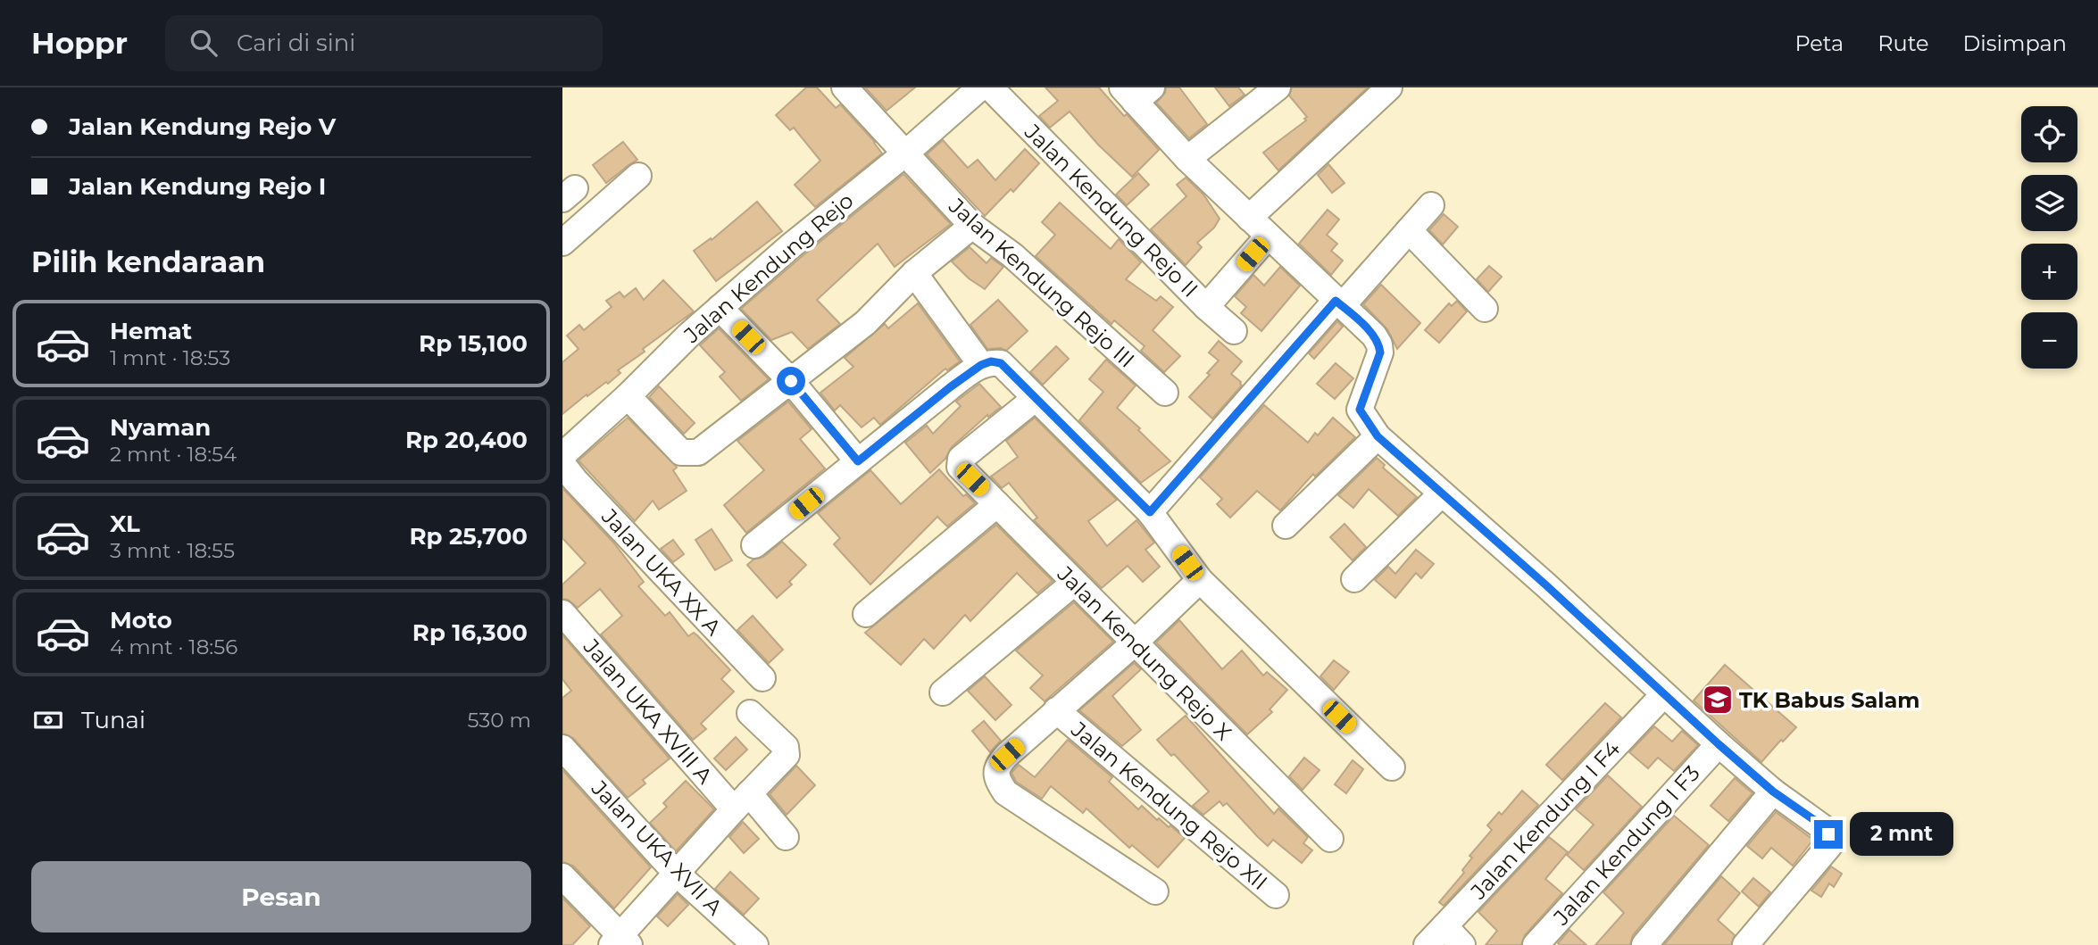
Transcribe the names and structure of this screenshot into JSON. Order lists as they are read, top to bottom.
{
  "streets": {
    "street": [
      "Jalan Kendung Rejo II",
      "Jalan Kendung Rejo",
      "Jalan Kendung Rejo III",
      "Jalan UKA XX A",
      "Jalan Kendung Rejo X",
      "Jalan UKA XVIII A",
      "Jalan Kendung Rejo XII",
      "Jalan Kendung I F4",
      "Jalan Kendung I F3",
      "Jalan UKA XVII A"
    ]
  },
  "crossings": [
    ["Jalan Kendung Rejo", "Jalan Kendung Rejo III"],
    ["Jalan Kendung Rejo X", "Jalan Kendung Rejo XII"]
  ],
  "places": {
    "school or university": ["TK Babus Salam"]
  },
  "page": {
    "header": "Hoppr",
    "search": "Cari di sini",
    "nav": ["Peta", "Rute", "Disimpan"],
    "banner": ["Jalan Kendung Rejo V", "Jalan Kendung Rejo I"],
    "map_buttons": ["+", "−"],
    "heading": "Pilih kendaraan",
    "list": [
      {
        "name": "Hemat",
        "note": "1 mnt · 18:53",
        "value": "Rp 15,100"
      },
      {
        "name": "Nyaman",
        "note": "2 mnt · 18:54",
        "value": "Rp 20,400"
      },
      {
        "name": "XL",
        "note": "3 mnt · 18:55",
        "value": "Rp 25,700"
      },
      {
        "name": "Moto",
        "note": "4 mnt · 18:56",
        "value": "Rp 16,300"
      }
    ],
    "pay": ["Tunai", "530 m"],
    "bubble": "2 mnt",
    "buttons": "Pesan"
  }
}
